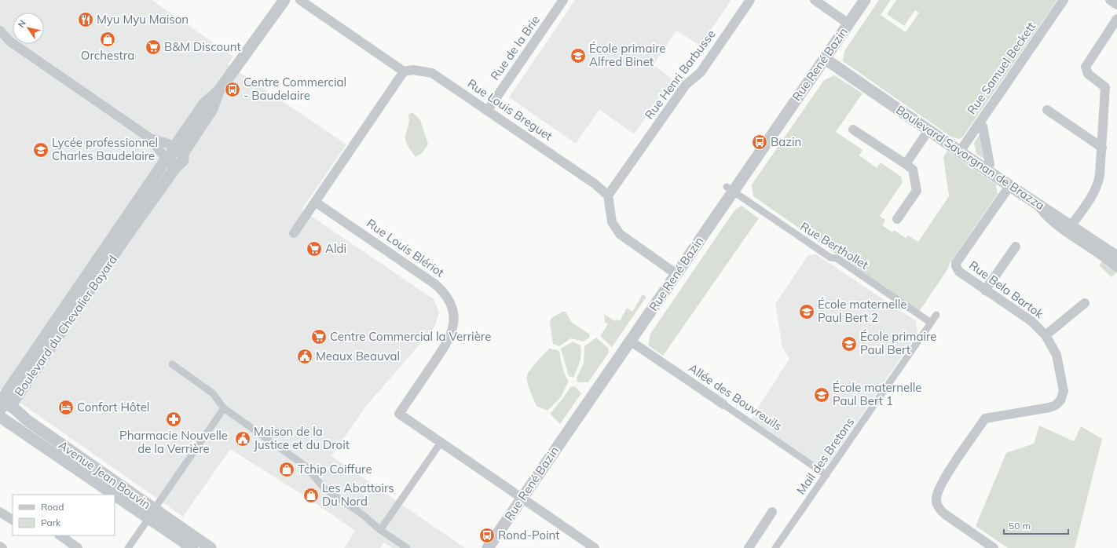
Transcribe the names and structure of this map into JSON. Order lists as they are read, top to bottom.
{
  "streets": {
    "street": [
      "Rue de la Brie",
      "Rue René Bazin",
      "Rue Samuel Beckett",
      "Rue Henri Barbusse",
      "Rue Louis Breguet",
      "Boulevard Savorgnan de Brazza",
      "Rue Berthollet",
      "Rue Louis Blériot",
      "Rue Bela Bartok",
      "Boulevard du Chevalier Bayard",
      "Allée des Bouvreuils",
      "Mail des Bretons",
      "Avenue Jean Bouvin"
    ]
  },
  "crossings": [
    ["Rue de la Brie", "Rue Louis Breguet"],
    ["Rue René Bazin", "Boulevard Savorgnan de Brazza"],
    ["Rue René Bazin", "Rue Berthollet"],
    ["Rue René Bazin", "Rue Louis Blériot"],
    ["Rue René Bazin", "Allée des Bouvreuils"],
    ["Rue Samuel Beckett", "Boulevard Savorgnan de Brazza"],
    ["Rue Henri Barbusse", "Rue Louis Breguet"],
    ["Boulevard Savorgnan de Brazza", "Rue Bela Bartok"],
    ["Rue Berthollet", "Mail des Bretons"],
    ["Boulevard du Chevalier Bayard", "Avenue Jean Bouvin"],
    ["Allée des Bouvreuils", "Mail des Bretons"]
  ],
  "places": {
    "restaurant": ["Myu Myu Maison"],
    "shop": ["Orchestra", "Tchip Coiffure", "Les Abattoirs Du Nord"],
    "supermarket": ["B&M Discount", "Aldi", "Centre Commercial la Verrière"],
    "school or university": [
      "École primaire Alfred Binet",
      "Lycée professionnel Charles Baudelaire",
      "École maternelle Paul Bert 2",
      "École primaire Paul Bert",
      "École maternelle Paul Bert 1"
    ],
    "bus stop": ["Centre Commercial - Baudelaire", "Bazin", "Rond-Point"],
    "public building": ["Meaux Beauval", "Maison de la Justice et du Droit"],
    "hotel": ["Confort Hôtel"],
    "pharmacy": ["Pharmacie Nouvelle de la Verrière"]
  },
  "legend": ["Road", "Park"],
  "scale_bar": "50 m",
  "north": "top left"
}
